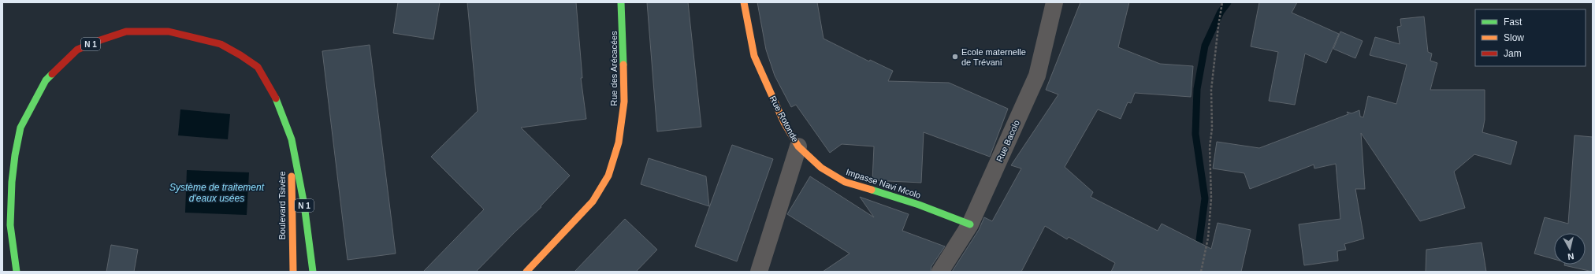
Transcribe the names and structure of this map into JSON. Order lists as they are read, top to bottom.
{
  "streets": {
    "main road": [
      "N 1",
      "Rue des Arécacées",
      "Rue Rotonde",
      "Impasse Navi Mcolo",
      "Boulevard Tsivère"
    ],
    "street": ["Rue Bacolo"]
  },
  "crossings": [
    ["Rue Rotonde", "Impasse Navi Mcolo"],
    ["Rue Bacolo", "Impasse Navi Mcolo"]
  ],
  "water": ["Système de traitement d'eaux usées"],
  "places": ["Ecole maternelle de Trévani"],
  "legend": ["Fast", "Slow", "Jam"],
  "north": "bottom"
}
